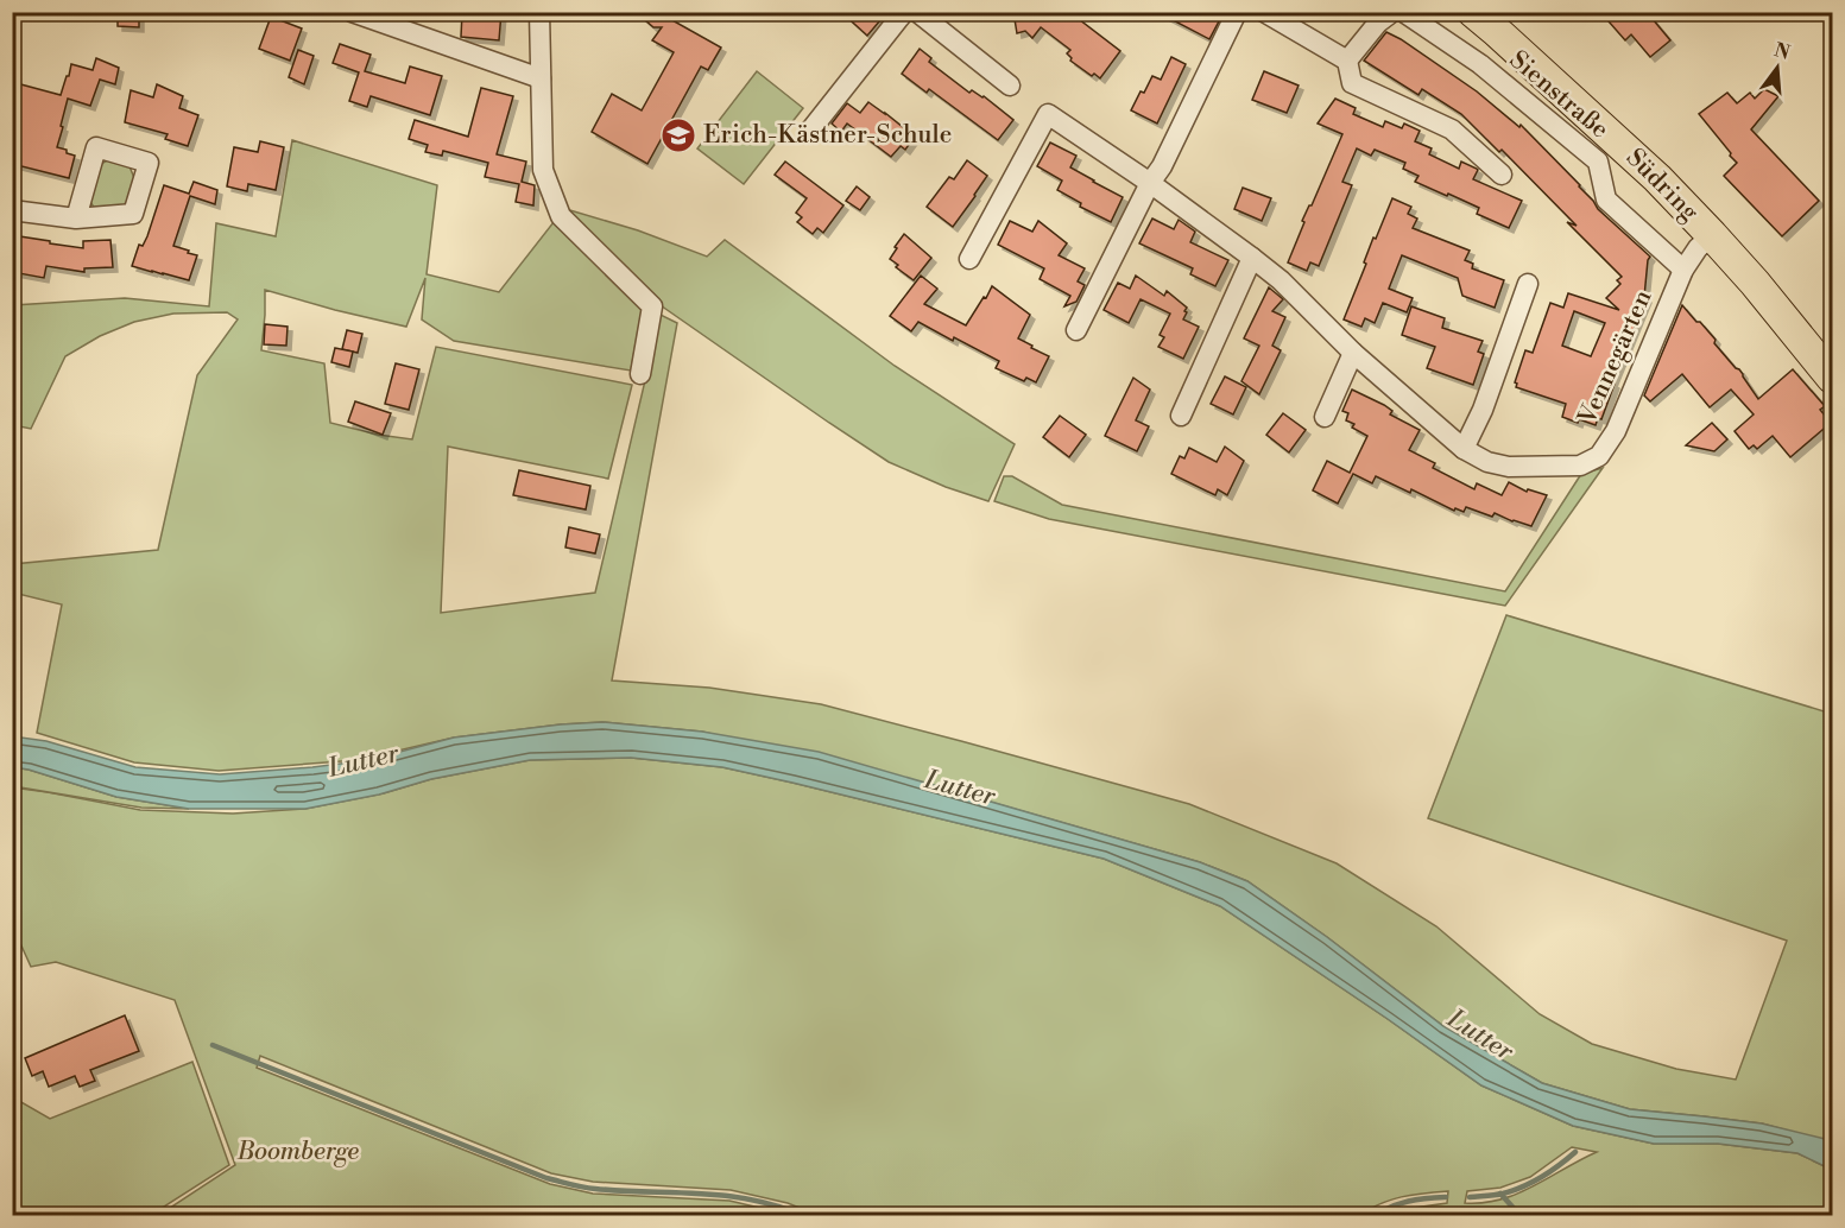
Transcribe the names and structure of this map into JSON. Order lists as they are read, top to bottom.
{
  "streets": {
    "main road": ["Südring"],
    "street": ["Sienstraße", "Vennegärten"]
  },
  "crossings": [
    ["Sienstraße", "Vennegärten"],
    ["Südring", "Vennegärten"]
  ],
  "water": ["Lutter"],
  "parks": ["Boomberge"],
  "places": {
    "school or university": ["Erich-Kästner-Schule"]
  },
  "north": "top"
}
